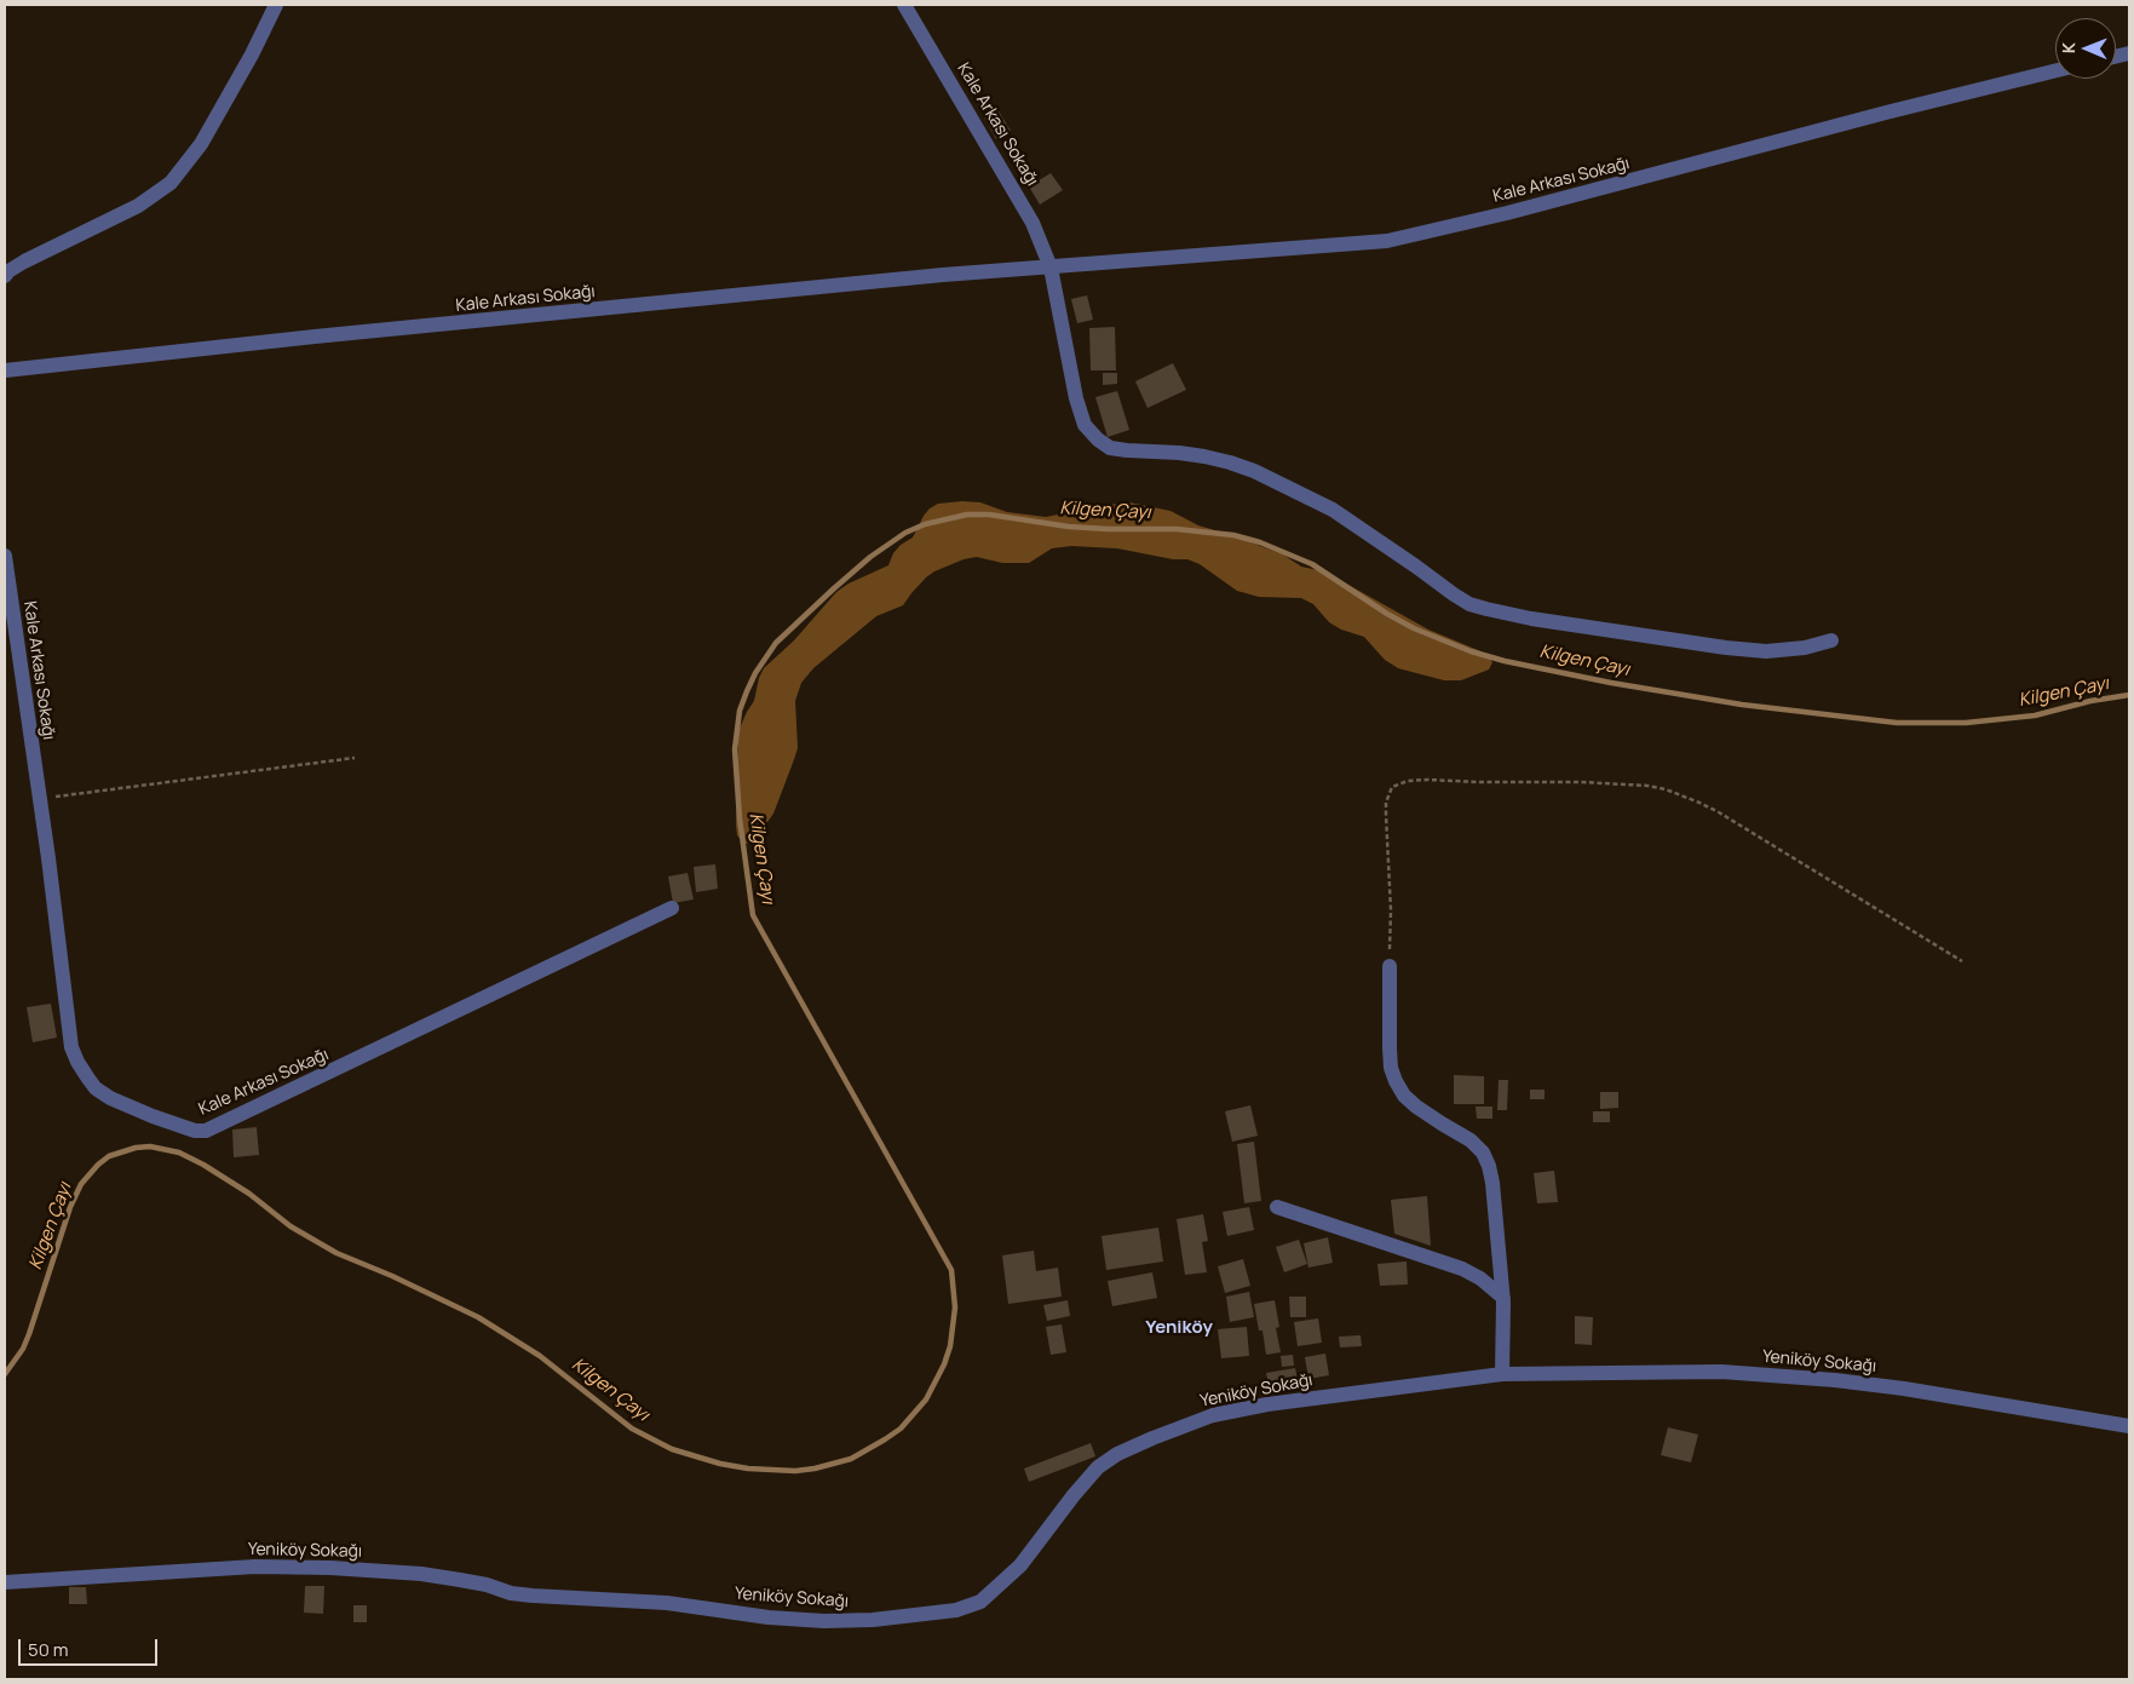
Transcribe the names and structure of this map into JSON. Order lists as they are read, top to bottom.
{
  "streets": {
    "street": ["Kale Arkası Sokağı", "Yeniköy Sokağı"]
  },
  "districts": ["Yeniköy"],
  "water": ["Kilgen Çayı"],
  "scale_bar": "50 m",
  "north": "left"
}
